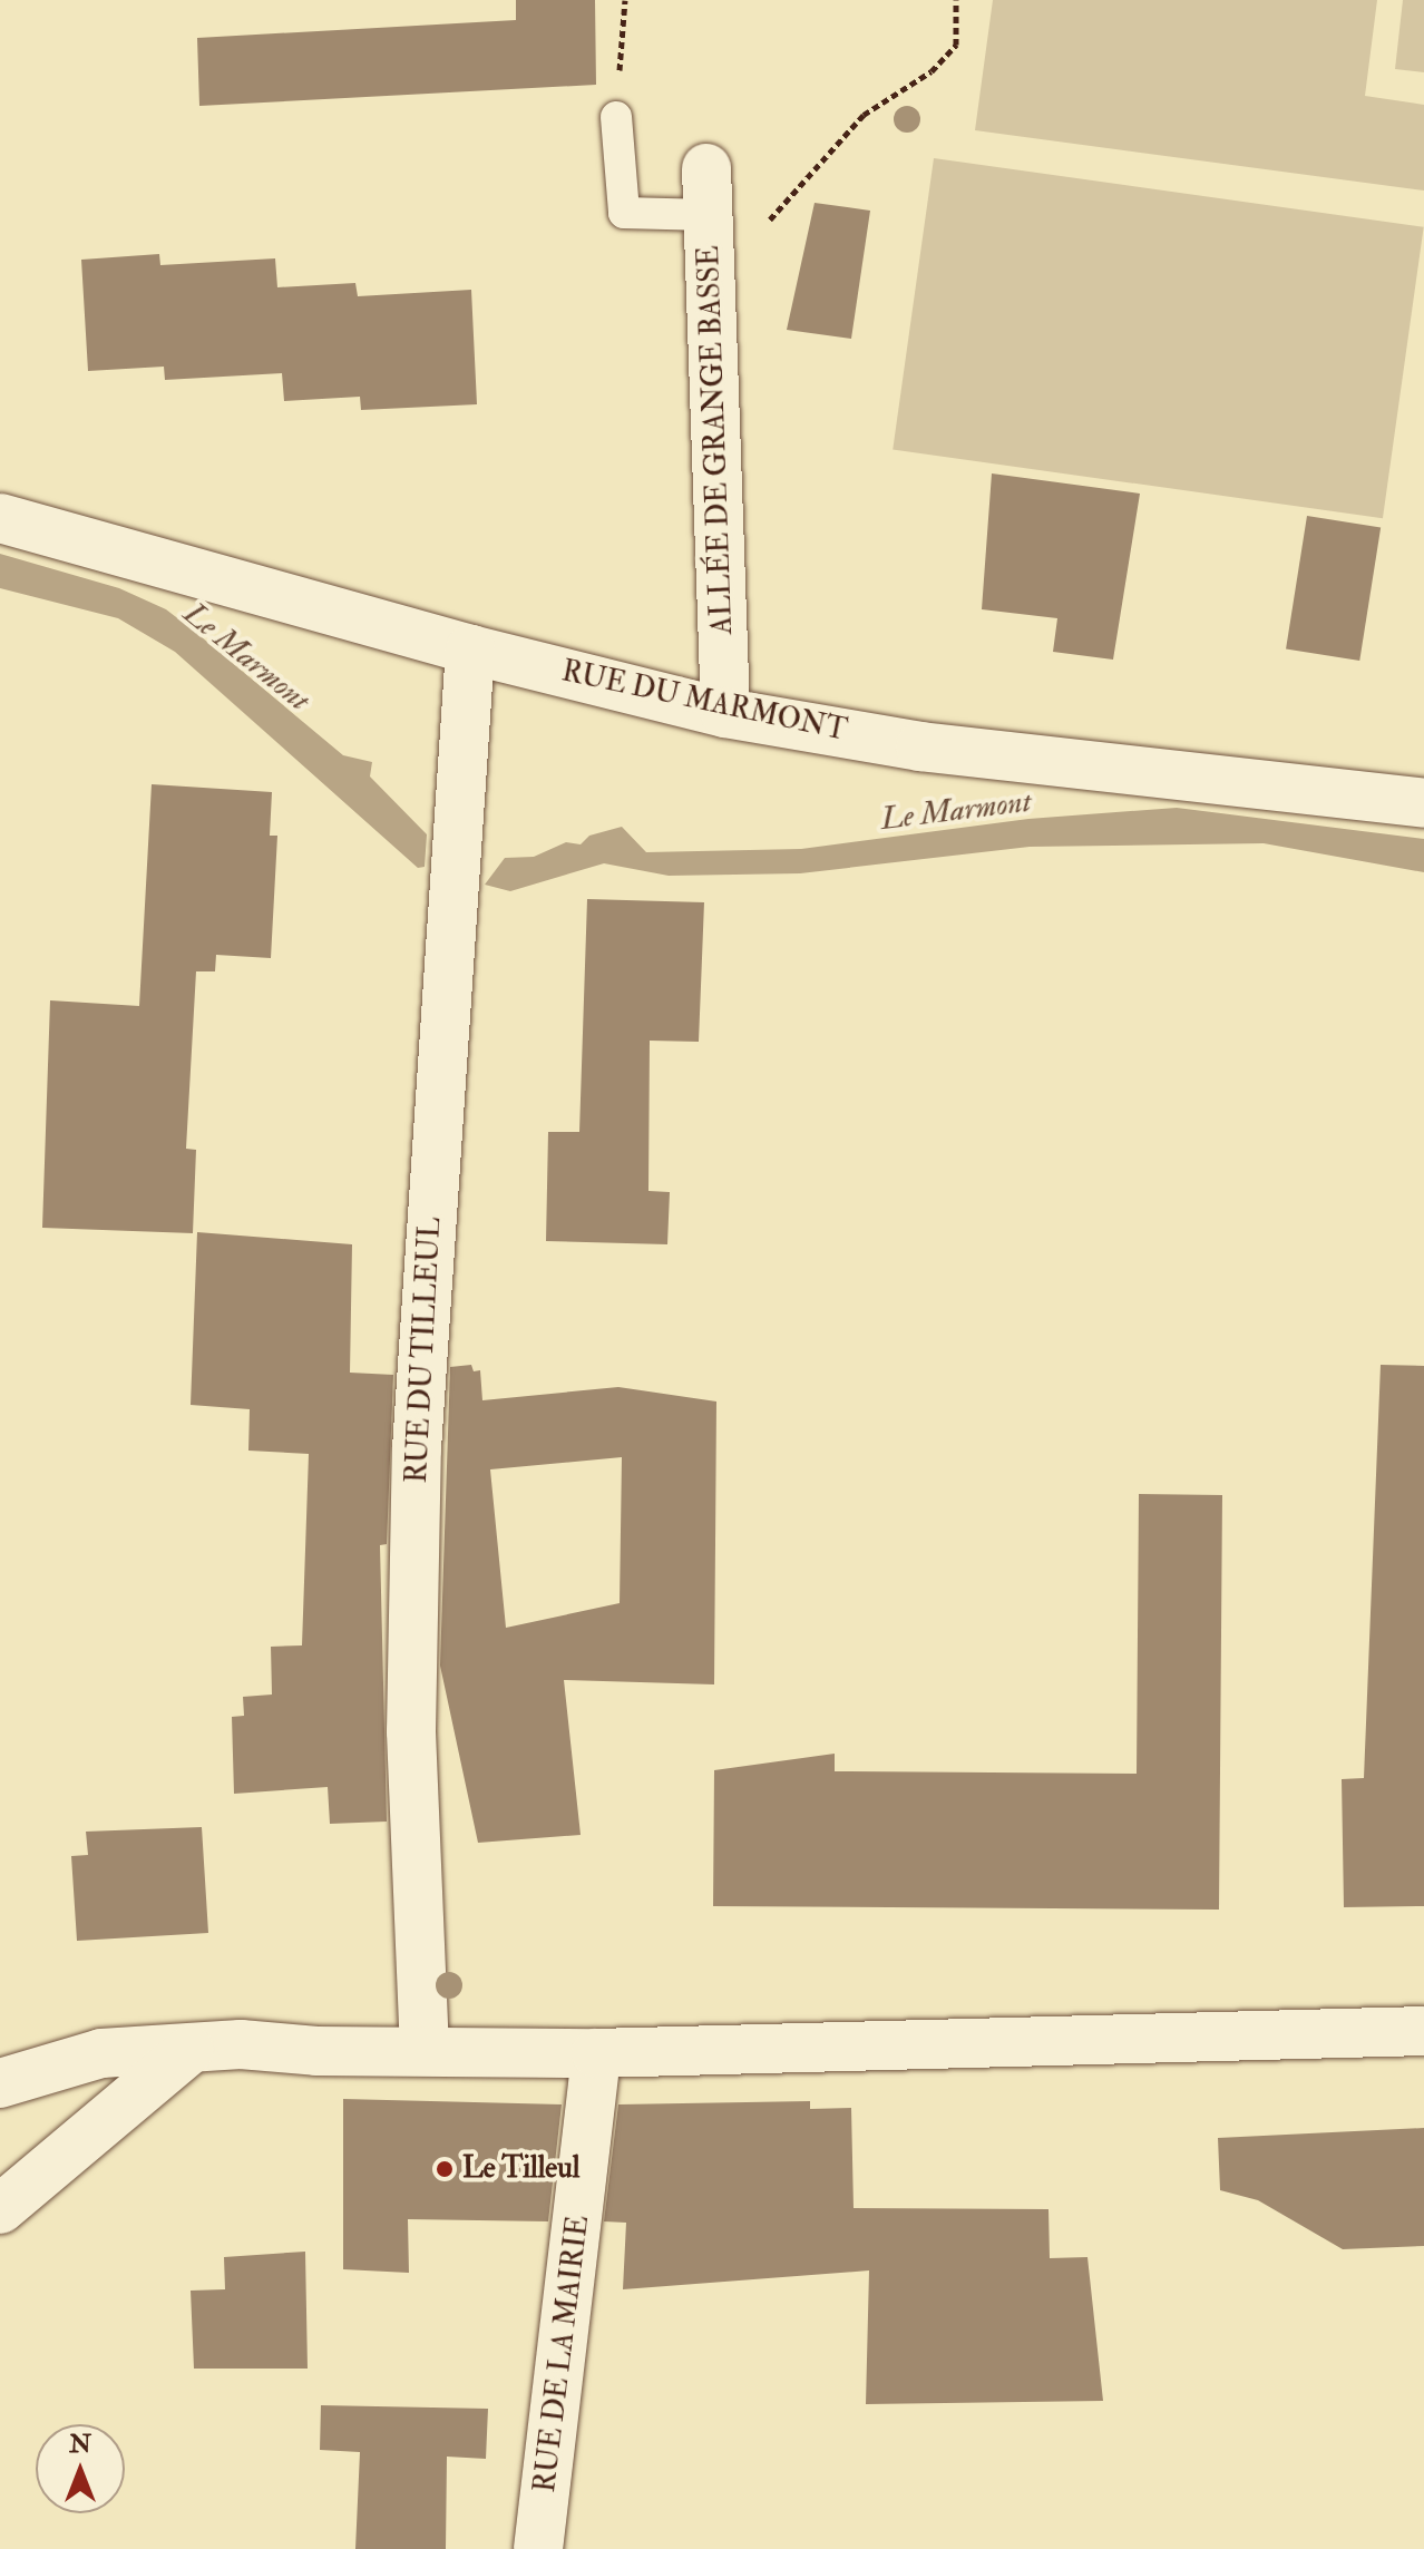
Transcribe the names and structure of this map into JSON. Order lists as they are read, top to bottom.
{
  "streets": {
    "street": [
      "ALLÉE DE GRANGE BASSE",
      "RUE DU MARMONT",
      "RUE DU TILLEUL",
      "RUE DE LA MAIRIE"
    ]
  },
  "crossings": [
    ["ALLÉE DE GRANGE BASSE", "RUE DU MARMONT"],
    ["RUE DU MARMONT", "RUE DU TILLEUL"]
  ],
  "water": ["Le Marmont"],
  "places": ["Le Tilleul"],
  "north": "top"
}
